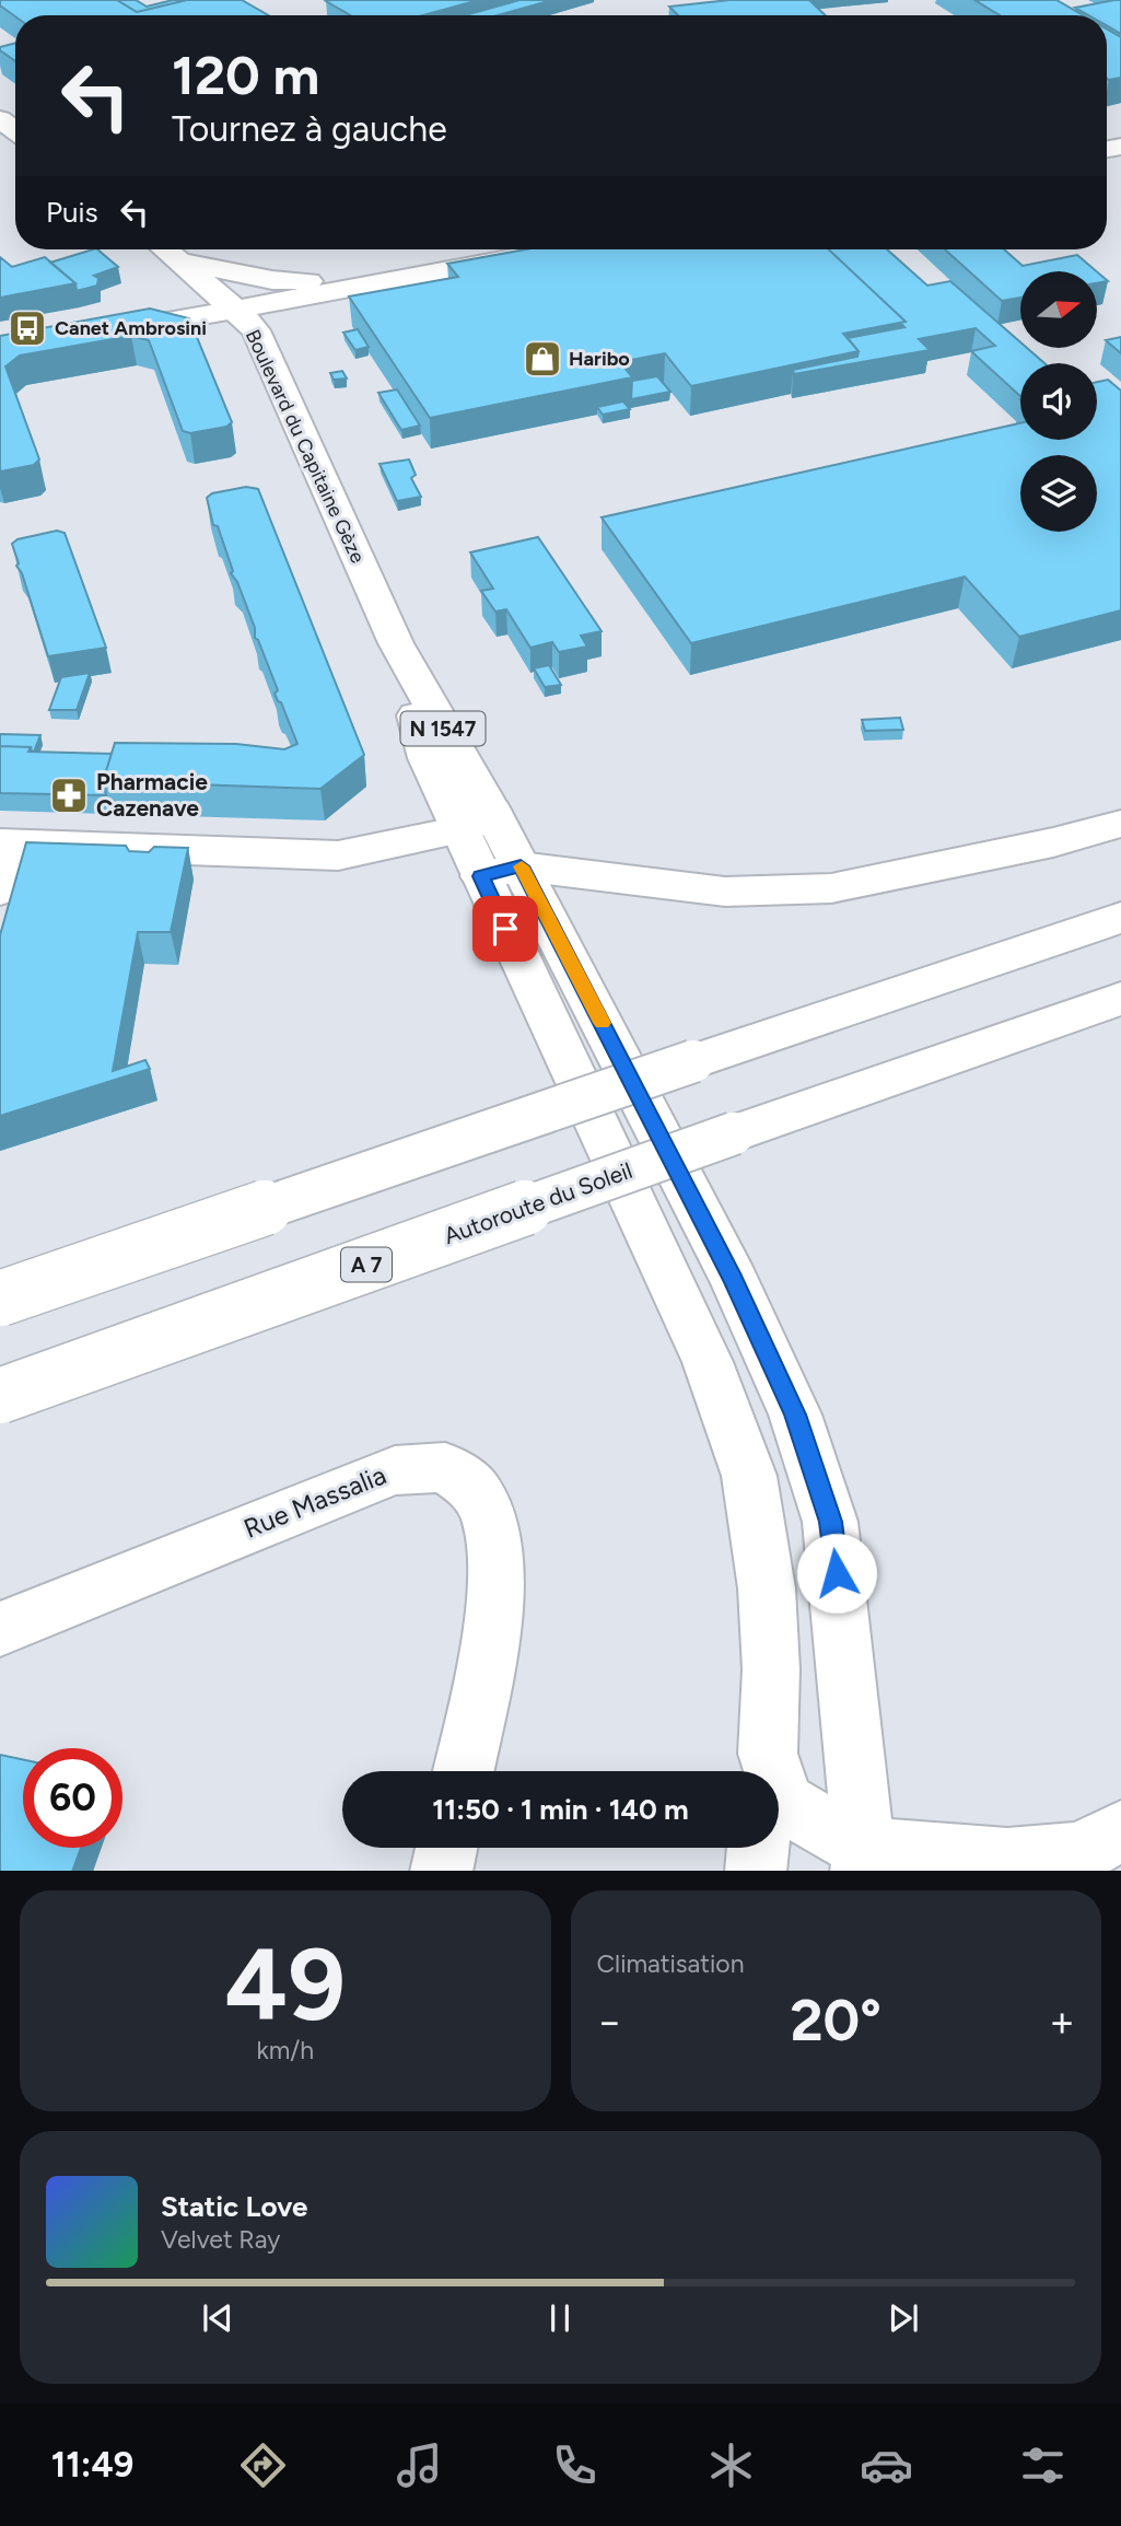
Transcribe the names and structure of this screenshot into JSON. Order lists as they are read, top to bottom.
{
  "streets": {
    "main road": [
      "Boulevard du Capitaine Gèze",
      "Autoroute du Soleil",
      "A 7",
      "Rue Massalia"
    ]
  },
  "places": {
    "bus stop": ["Canet Ambrosini"],
    "shop": ["Haribo"],
    "pharmacy": ["Pharmacie Cazenave"]
  },
  "north": "right",
  "page": {
    "turn": ["120 m", "Tournez à gauche"],
    "then": "Puis",
    "limit": "60",
    "trip": "11:50 · 1 min · 140 m",
    "tile": [
      ["49", "km/h"],
      "Climatisation"
    ],
    "heat": ["−", "20°", "+"],
    "song": ["Static Love", "Velvet Ray"],
    "tabs": "11:49"
  }
}
